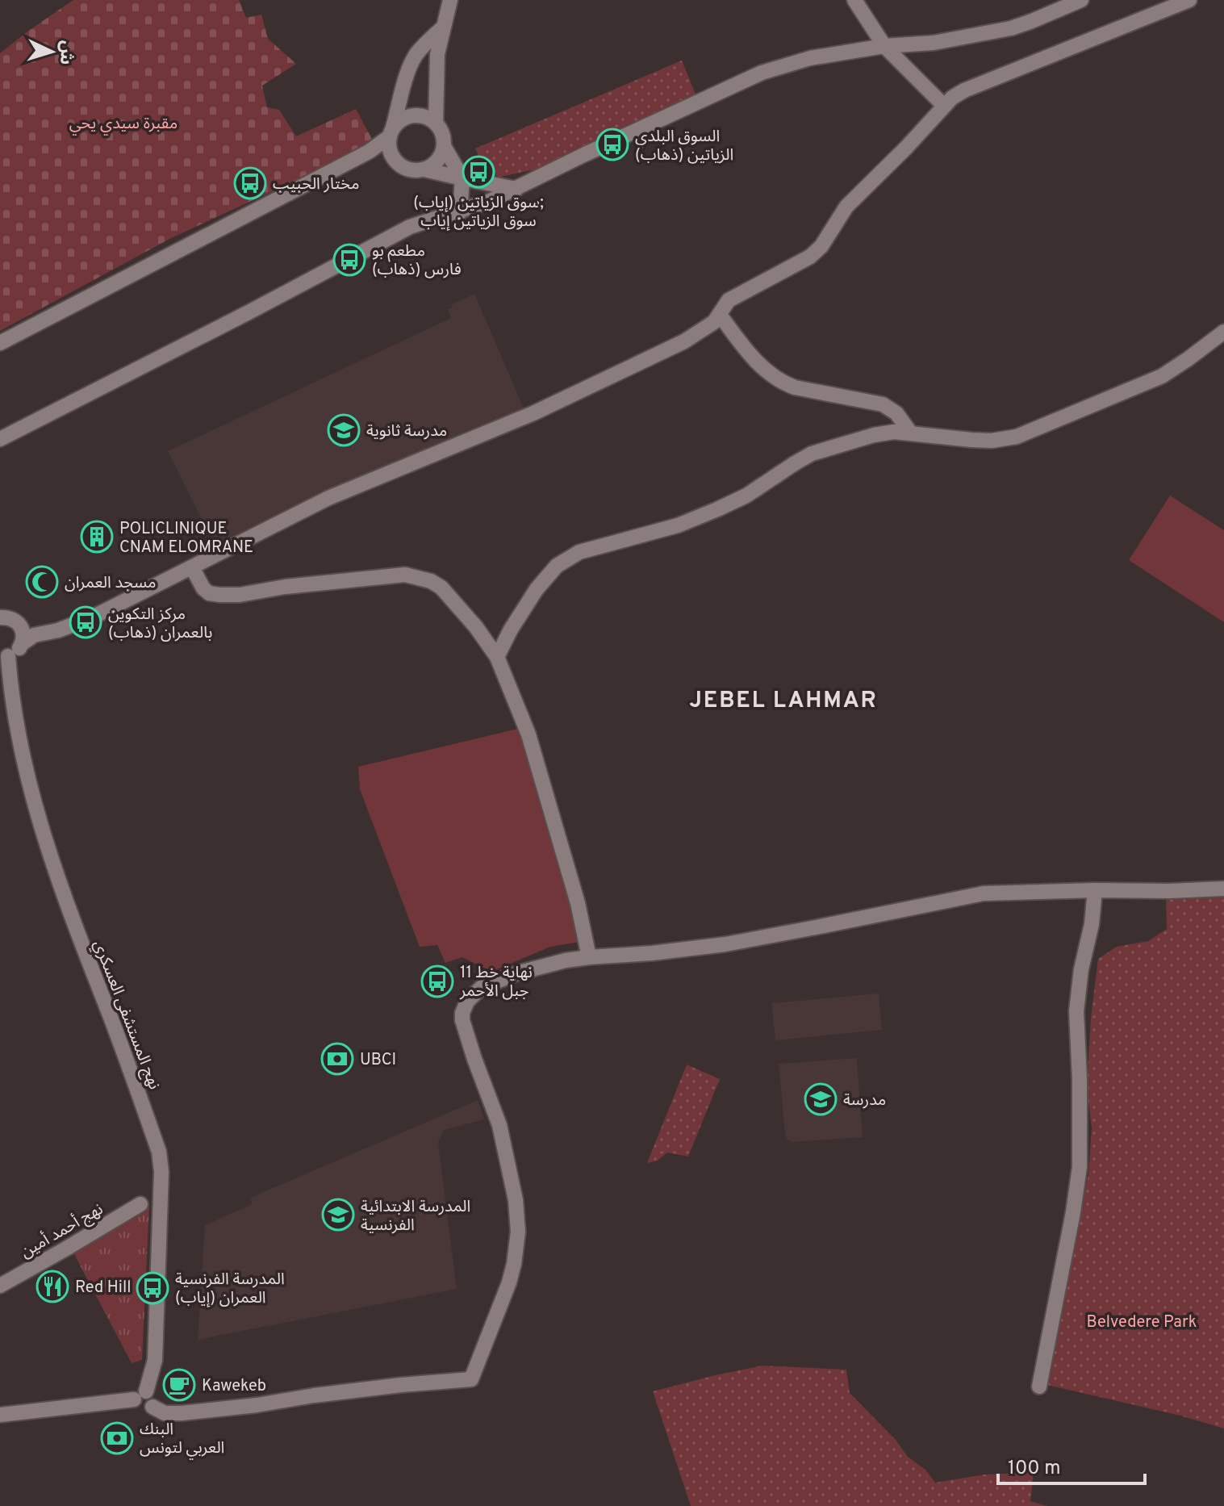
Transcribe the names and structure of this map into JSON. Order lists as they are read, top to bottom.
{
  "streets": {
    "street": ["نهج المستشفى العسكري", "نهج أحمد أمين"]
  },
  "districts": ["JEBEL LAHMAR"],
  "parks": ["مقبرة سيدي يحي", "Belvedere Park"],
  "places": {
    "bus stop": [
      "السوق البلدي الزياتين (ذهاب)",
      "سوق الزياتين (إياب); سوق الزياتين إياب",
      "مختار الحبيب",
      "مطعم بو فارس (ذهاب)",
      "مركز التكوين بالعمران (ذهاب)",
      "نهاية خط 11 جبل الأحمر",
      "المدرسة الفرنسية العمران (إياب)"
    ],
    "school or university": ["مدرسة ثانوية", "مدرسة", "المدرسة الابتدائية الفرنسية"],
    "building": ["POLICLINIQUE CNAM ELOMRANE"],
    "mosque": ["مسجد العمران"],
    "bank": ["UBCI", "البنك العربي لتونس"],
    "restaurant": ["Red Hill"],
    "cafe": ["Kawekeb"]
  },
  "scale_bar": "100 m",
  "north": "right"
}
